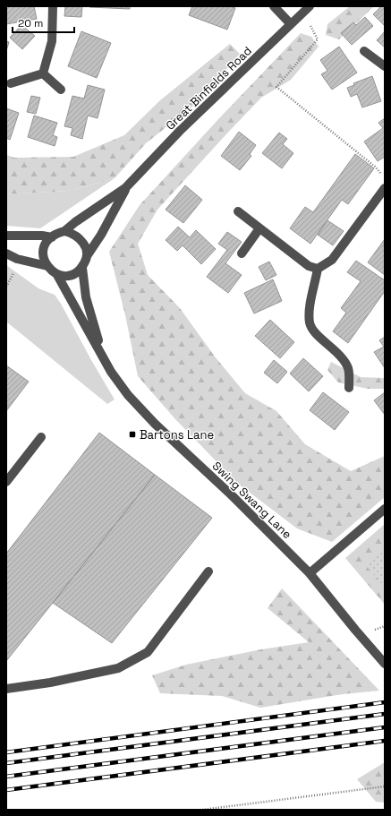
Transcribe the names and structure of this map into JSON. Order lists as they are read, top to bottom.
{
  "streets": {
    "street": ["Great Binfields Road", "Swing Swang Lane"]
  },
  "crossings": [
    ["Great Binfields Road", "Swing Swang Lane"]
  ],
  "places": {
    "transit": ["Bartons Lane"]
  },
  "scale_bar": "20 m"
}
